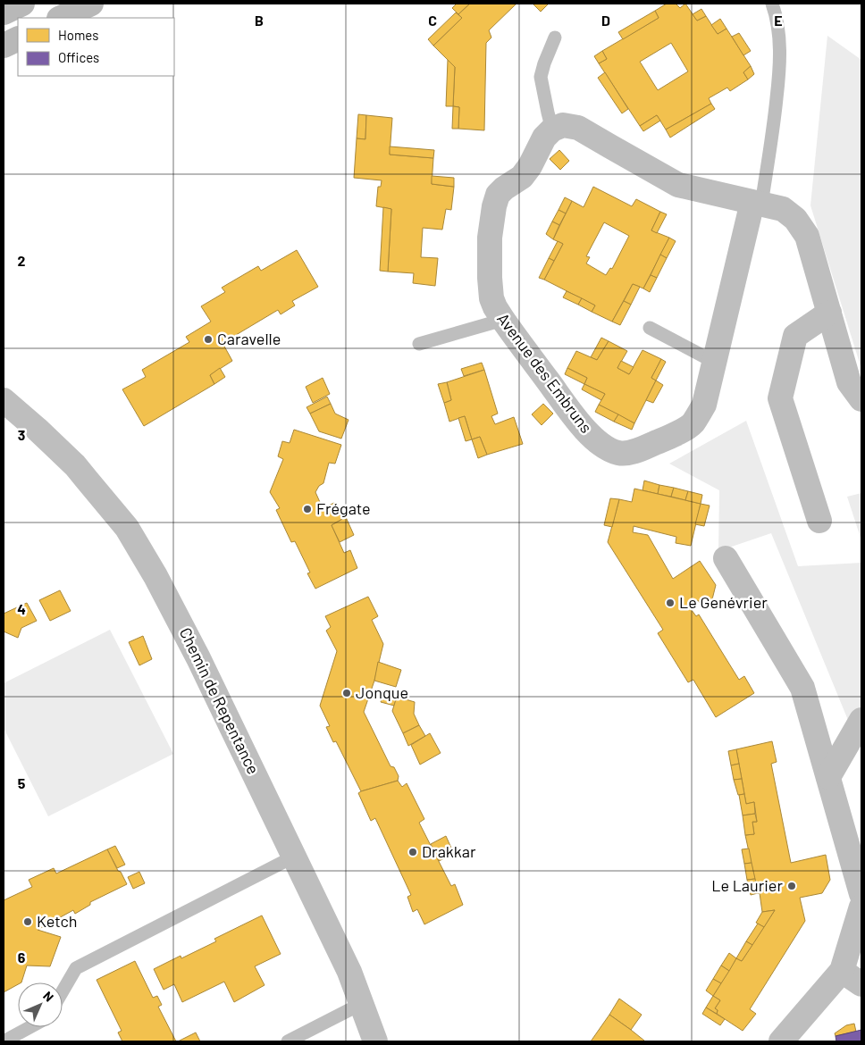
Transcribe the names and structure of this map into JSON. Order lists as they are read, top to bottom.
{
  "streets": {
    "street": ["Avenue des Embruns", "Chemin de Repentance"]
  },
  "places": [
    "Caravelle",
    "Frégate",
    "Le Genévrier",
    "Jonque",
    "Drakkar",
    "Le Laurier",
    "Ketch"
  ],
  "legend": ["Homes", "Offices"],
  "north": "top right",
  "grid": {
    "columns": [
      "B",
      "C",
      "D",
      "E"
    ],
    "rows": [
      "2",
      "3",
      "4",
      "5",
      "6"
    ]
  }
}
